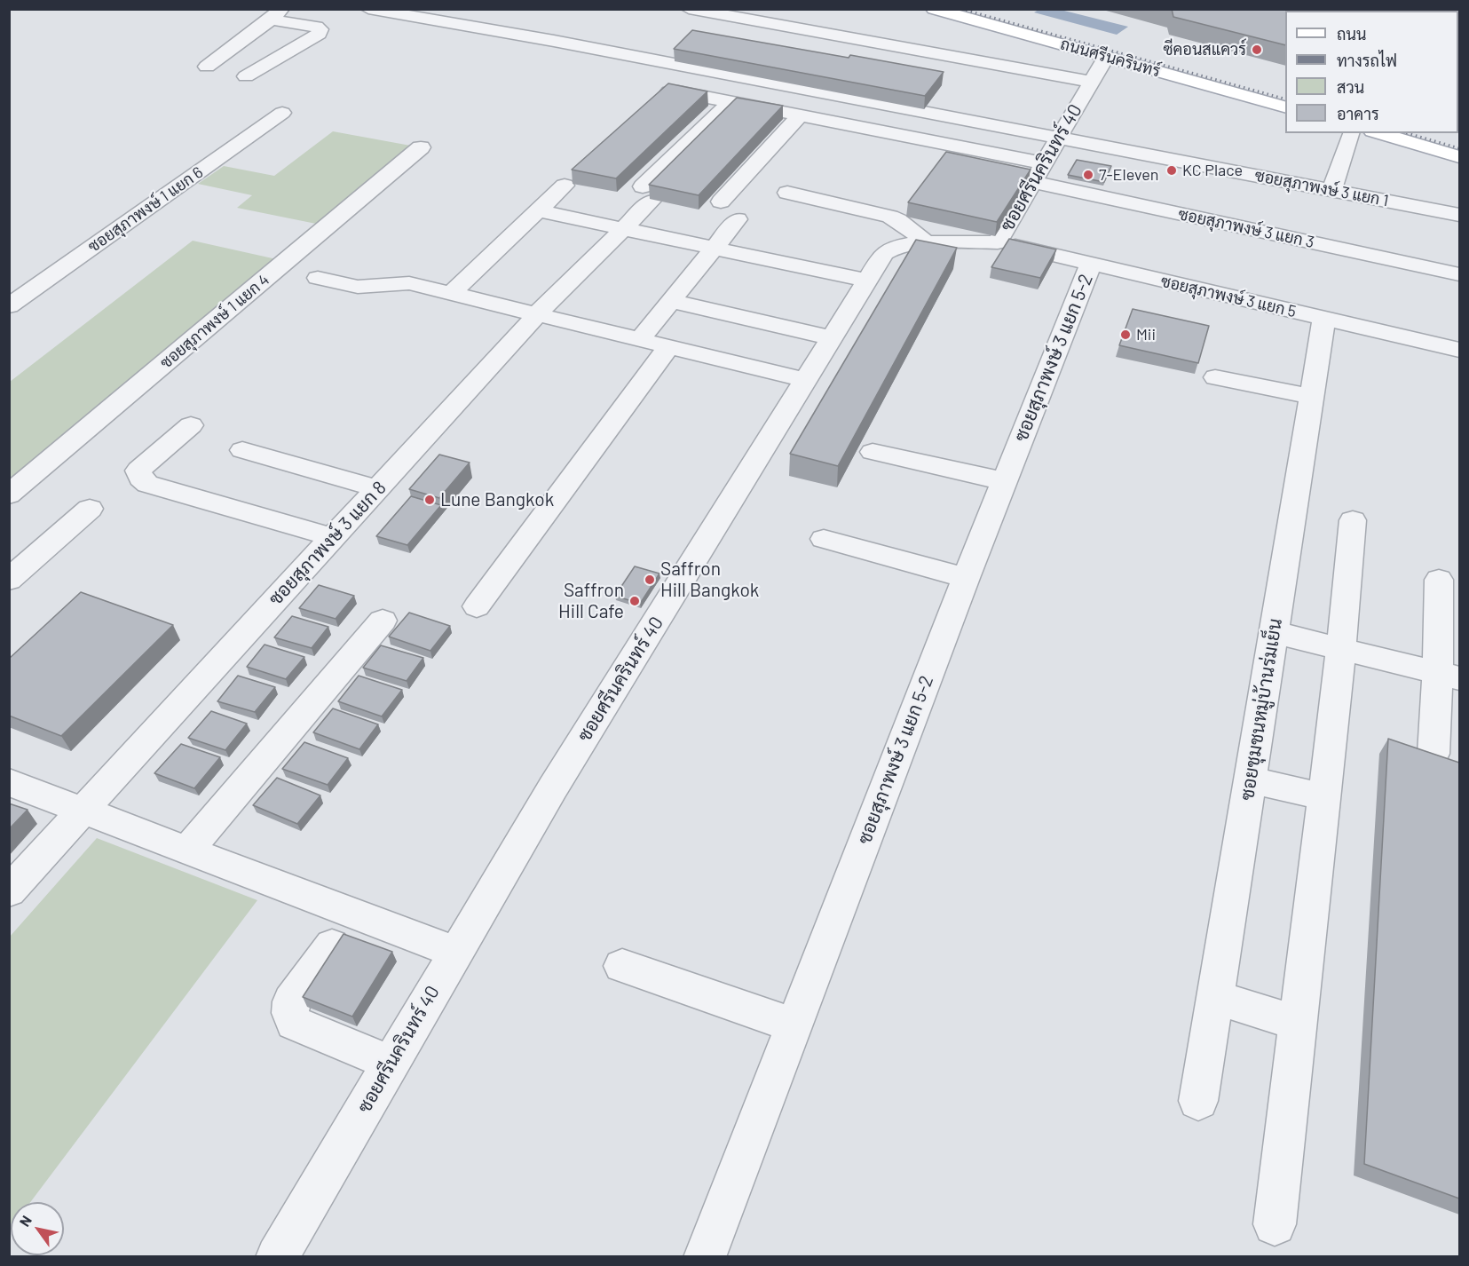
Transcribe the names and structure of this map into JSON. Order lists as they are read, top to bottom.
{
  "streets": {
    "main road": ["ถนนศรีนครินทร์"],
    "street": [
      "ซอยศรีนครินทร์ 40",
      "ซอยสุภาพงษ์ 3 แยก 1",
      "ซอยสุภาพงษ์ 1 แยก 6",
      "ซอยสุภาพงษ์ 3 แยก 3",
      "ซอยสุภาพงษ์ 3 แยก 5",
      "ซอยสุภาพงษ์ 1 แยก 4",
      "ซอยสุภาพงษ์ 3 แยก 5-2",
      "ซอยสุภาพงษ์ 3 แยก 8",
      "ซอยชุมชนหมู่บ้านร่มเย็น"
    ]
  },
  "crossings": [
    ["ถนนศรีนครินทร์", "ซอยศรีนครินทร์ 40"],
    ["ซอยศรีนครินทร์ 40", "ซอยสุภาพงษ์ 3 แยก 1"],
    ["ซอยศรีนครินทร์ 40", "ซอยสุภาพงษ์ 3 แยก 3"],
    ["ซอยศรีนครินทร์ 40", "ซอยสุภาพงษ์ 3 แยก 5"],
    ["ซอยสุภาพงษ์ 3 แยก 3", "ซอยสุภาพงษ์ 3 แยก 8"],
    ["ซอยสุภาพงษ์ 3 แยก 5", "ซอยสุภาพงษ์ 3 แยก 5-2"],
    ["ซอยสุภาพงษ์ 3 แยก 5", "ซอยชุมชนหมู่บ้านร่มเย็น"]
  ],
  "places": [
    "ซีคอนสแควร์",
    "KC Place",
    "7-Eleven",
    "Mii",
    "Lune Bangkok",
    "Saffron Hill Bangkok",
    "Saffron Hill Cafe"
  ],
  "legend": [
    "ถนน",
    "ทางรถไฟ",
    "สวน",
    "อาคาร"
  ],
  "north": "top left"
}
